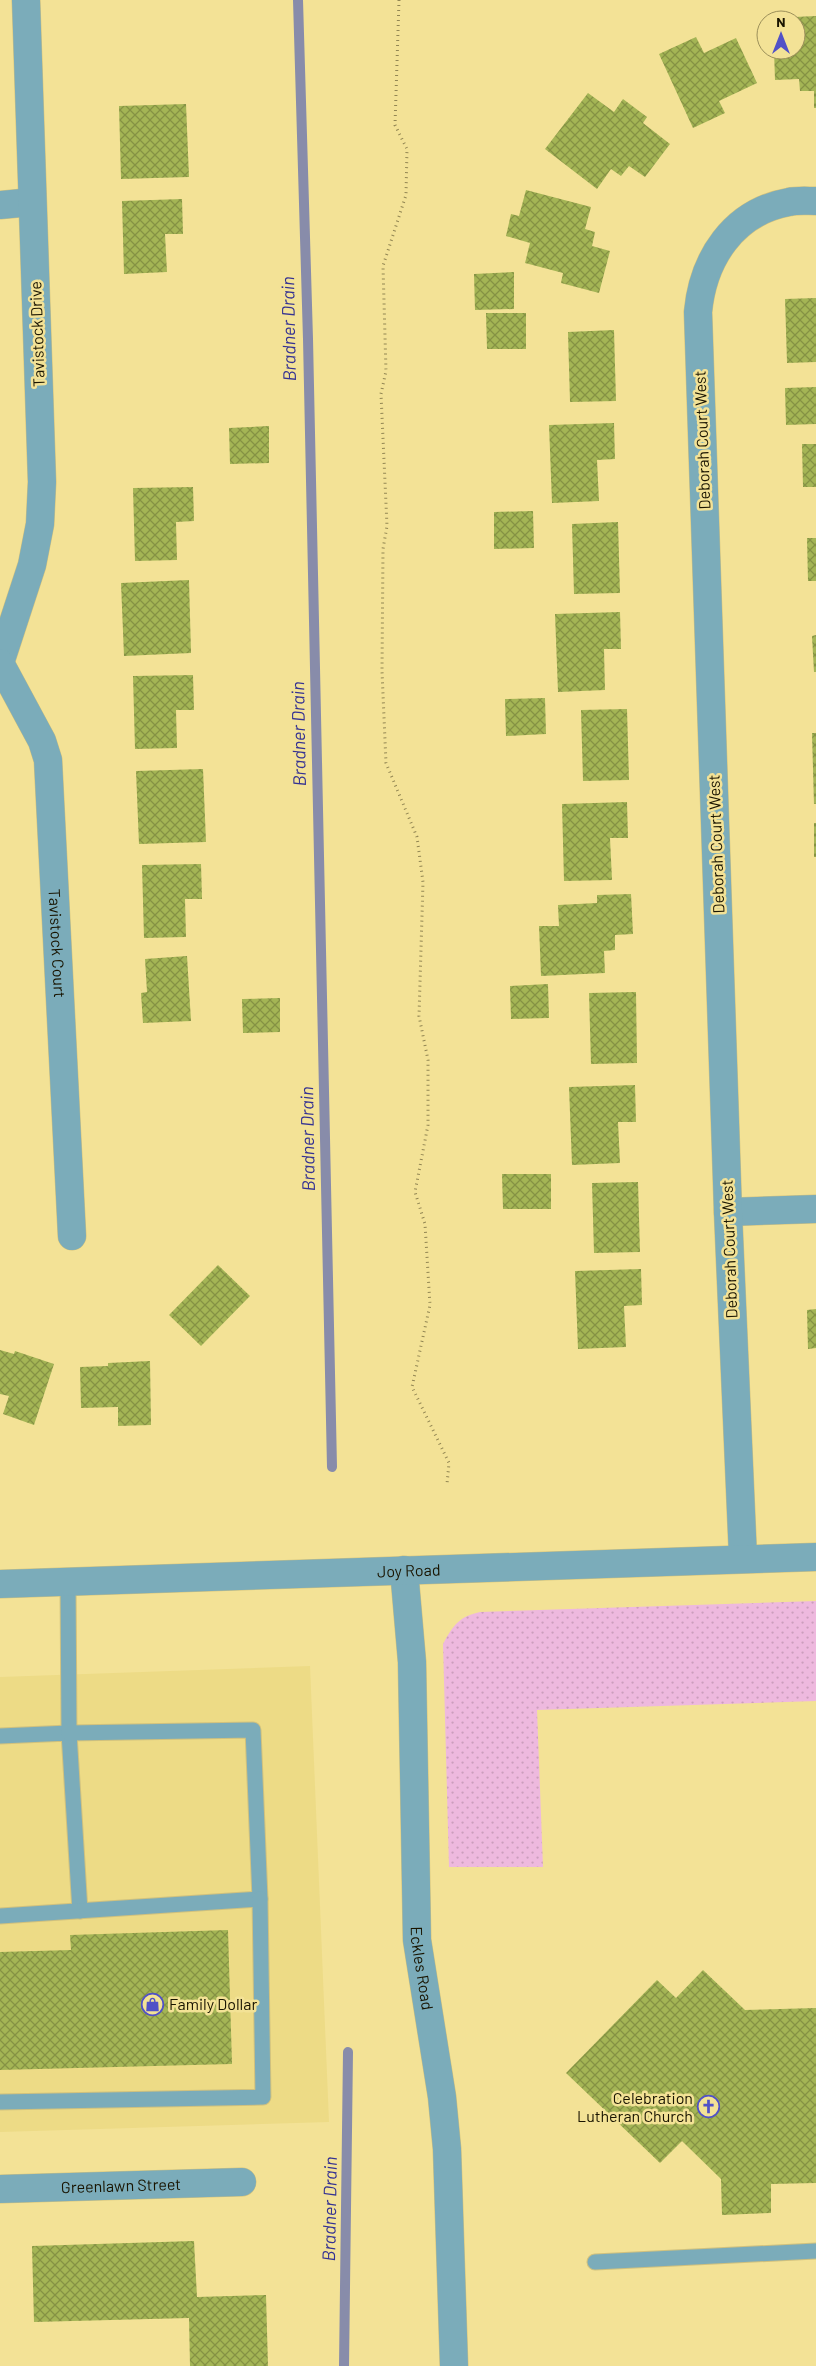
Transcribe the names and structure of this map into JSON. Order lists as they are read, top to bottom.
{
  "streets": {
    "street": [
      "Tavistock Drive",
      "Deborah Court West",
      "Tavistock Court",
      "Joy Road",
      "Eckles Road",
      "Greenlawn Street"
    ]
  },
  "crossings": [
    ["Tavistock Drive", "Tavistock Court"],
    ["Deborah Court West", "Joy Road"],
    ["Joy Road", "Eckles Road"]
  ],
  "water": ["Bradner Drain"],
  "places": {
    "shop": ["Family Dollar"],
    "church": ["Celebration Lutheran Church"]
  },
  "north": "top"
}
